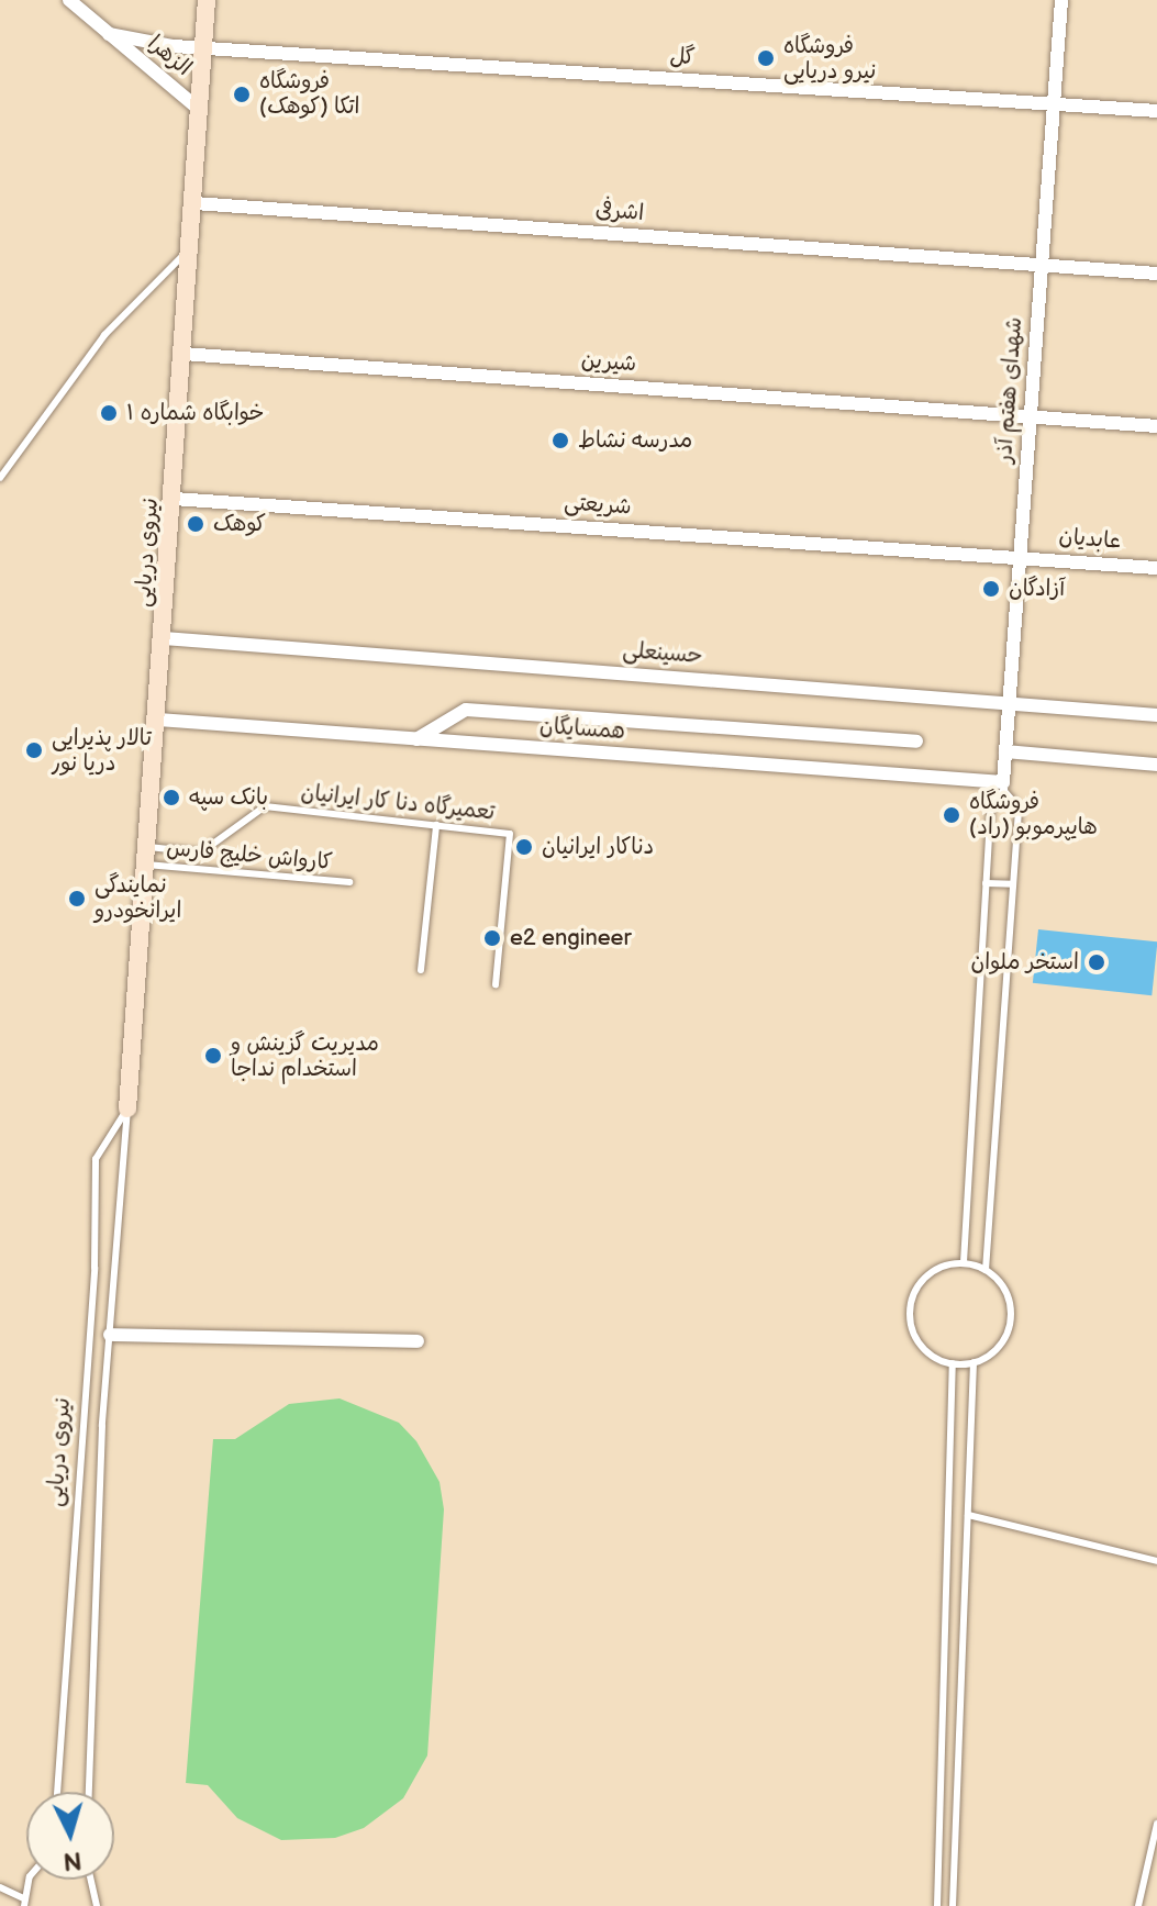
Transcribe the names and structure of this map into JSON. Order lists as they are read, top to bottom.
{
  "streets": {
    "main road": ["نیروی دریایی"],
    "street": [
      "الزهرا",
      "گل",
      "اشرفی",
      "شیرین",
      "شهدای هفتم آذر",
      "شریعتی",
      "عابدیان",
      "حسینعلی",
      "همسایگان"
    ],
    "lane": ["تعمیرگاه دنا کار ایرانیان", "کارواش خلیج فارس"]
  },
  "crossings": [
    ["الزهرا", "گل"],
    ["الزهرا", "نیروی دریایی"],
    ["گل", "شهدای هفتم آذر"],
    ["گل", "نیروی دریایی"],
    ["اشرفی", "شهدای هفتم آذر"],
    ["اشرفی", "نیروی دریایی"],
    ["شیرین", "شهدای هفتم آذر"],
    ["شیرین", "نیروی دریایی"],
    ["شهدای هفتم آذر", "شریعتی"],
    ["شهدای هفتم آذر", "عابدیان"],
    ["شهدای هفتم آذر", "حسینعلی"],
    ["شهدای هفتم آذر", "همسایگان"],
    ["شریعتی", "عابدیان"],
    ["شریعتی", "نیروی دریایی"],
    ["نیروی دریایی", "حسینعلی"],
    ["نیروی دریایی", "همسایگان"],
    ["نیروی دریایی", "تعمیرگاه دنا کار ایرانیان"],
    ["نیروی دریایی", "کارواش خلیج فارس"],
    ["تعمیرگاه دنا کار ایرانیان", "کارواش خلیج فارس"]
  ],
  "places": [
    "فروشگاه نیرو دریایی",
    "فروشگاه اتکا (کوهک)",
    "خوابگاه شماره ۱",
    "مدرسه نشاط",
    "کوهک",
    "آزادگان",
    "تالار پذیرایی دریا نور",
    "بانک سپه",
    "فروشگاه هایپرموبو (راد)",
    "دناکار ایرانیان",
    "نمایندگی ایرانخودرو",
    "e2 engineer",
    "استخر ملوان",
    "مدیریت گزینش و استخدام نداجا"
  ],
  "north": "bottom"
}
